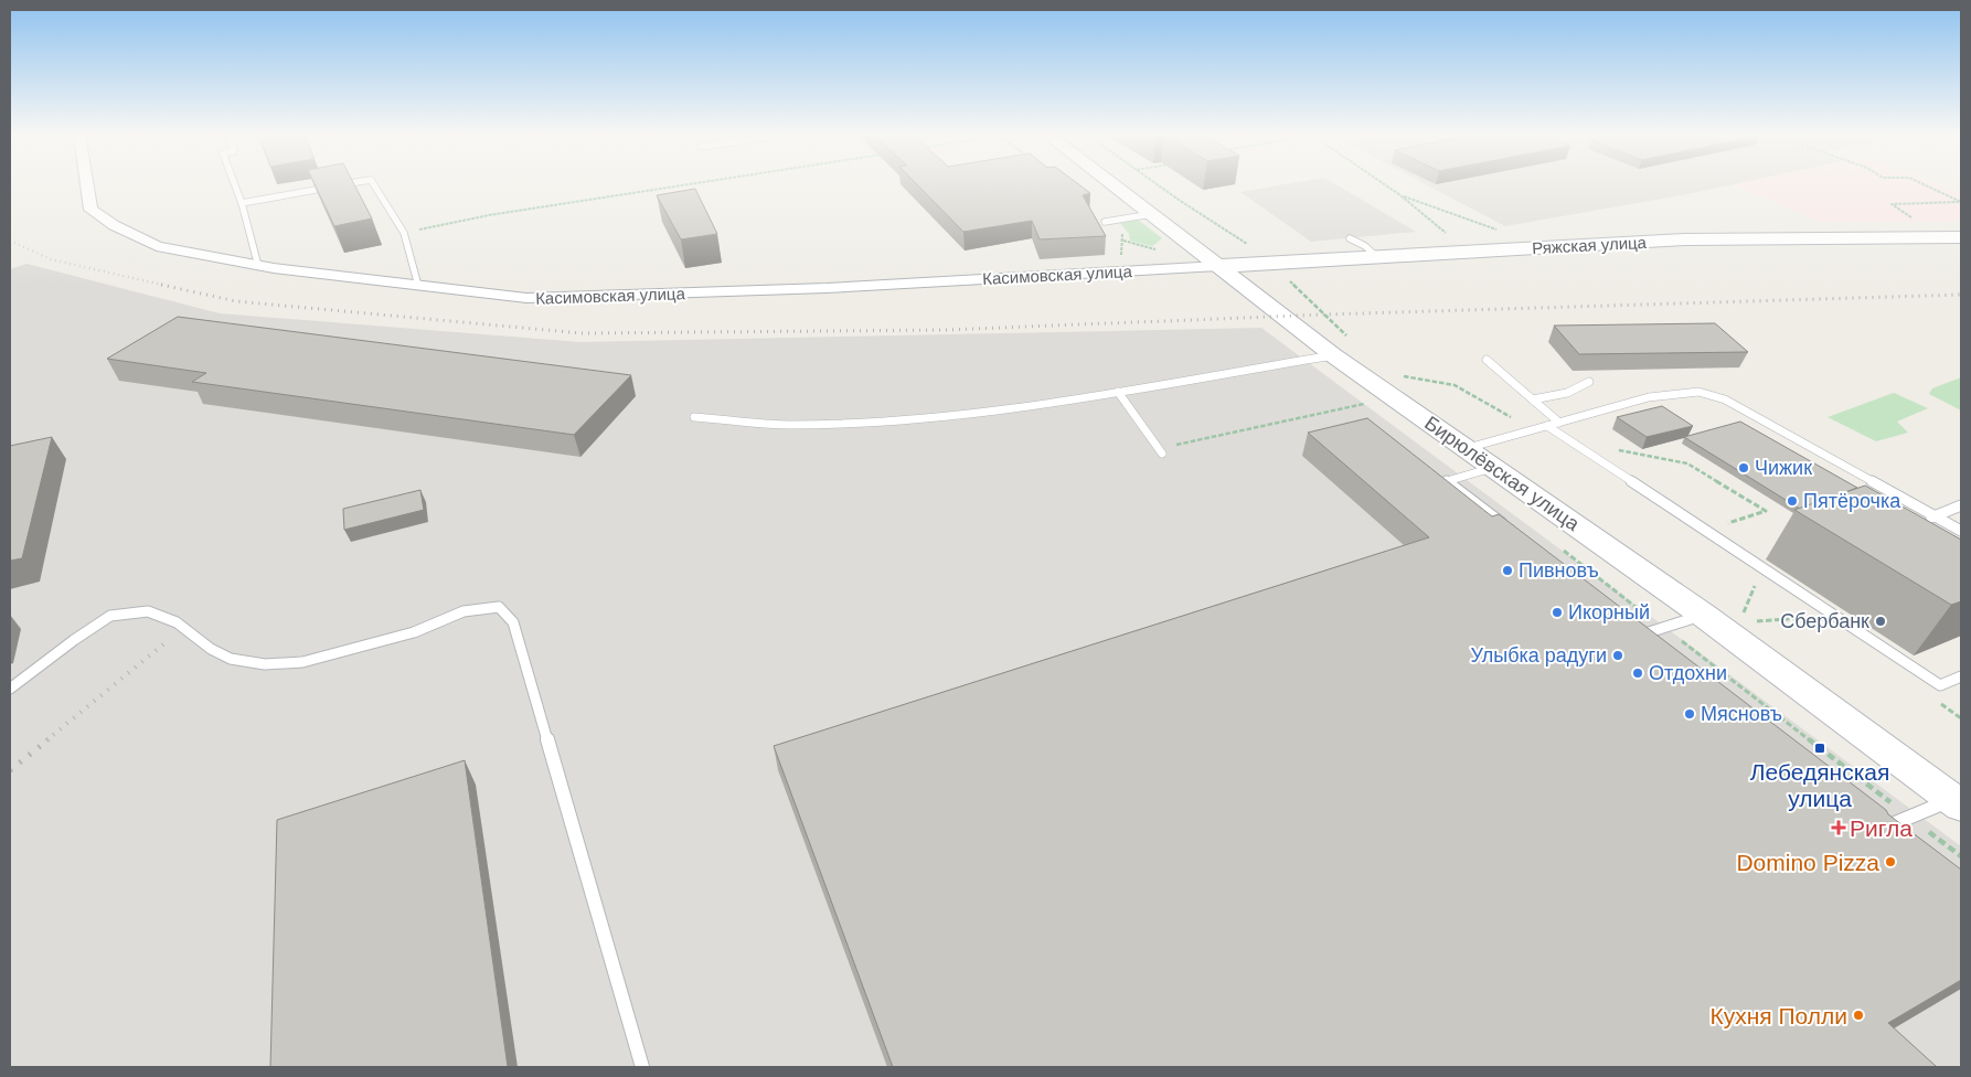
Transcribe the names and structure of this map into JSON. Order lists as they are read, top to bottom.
{
  "streets": {
    "street": ["Ряжская улица", "Касимовская улица", "Бирюлёвская улица"]
  },
  "crossings": [
    ["Ряжская улица", "Касимовская улица"],
    ["Ряжская улица", "Бирюлёвская улица"],
    ["Касимовская улица", "Бирюлёвская улица"]
  ],
  "places": {
    "other": [
      "Чижик",
      "Пятёрочка",
      "Пивновъ",
      "Икорный",
      "Сбербанк",
      "Улыбка радуги",
      "Отдохни",
      "Мясновъ",
      "Domino Pizza",
      "Кухня Полли"
    ],
    "transit": ["Лебедянская улица"],
    "health": ["Ригла"]
  }
}
